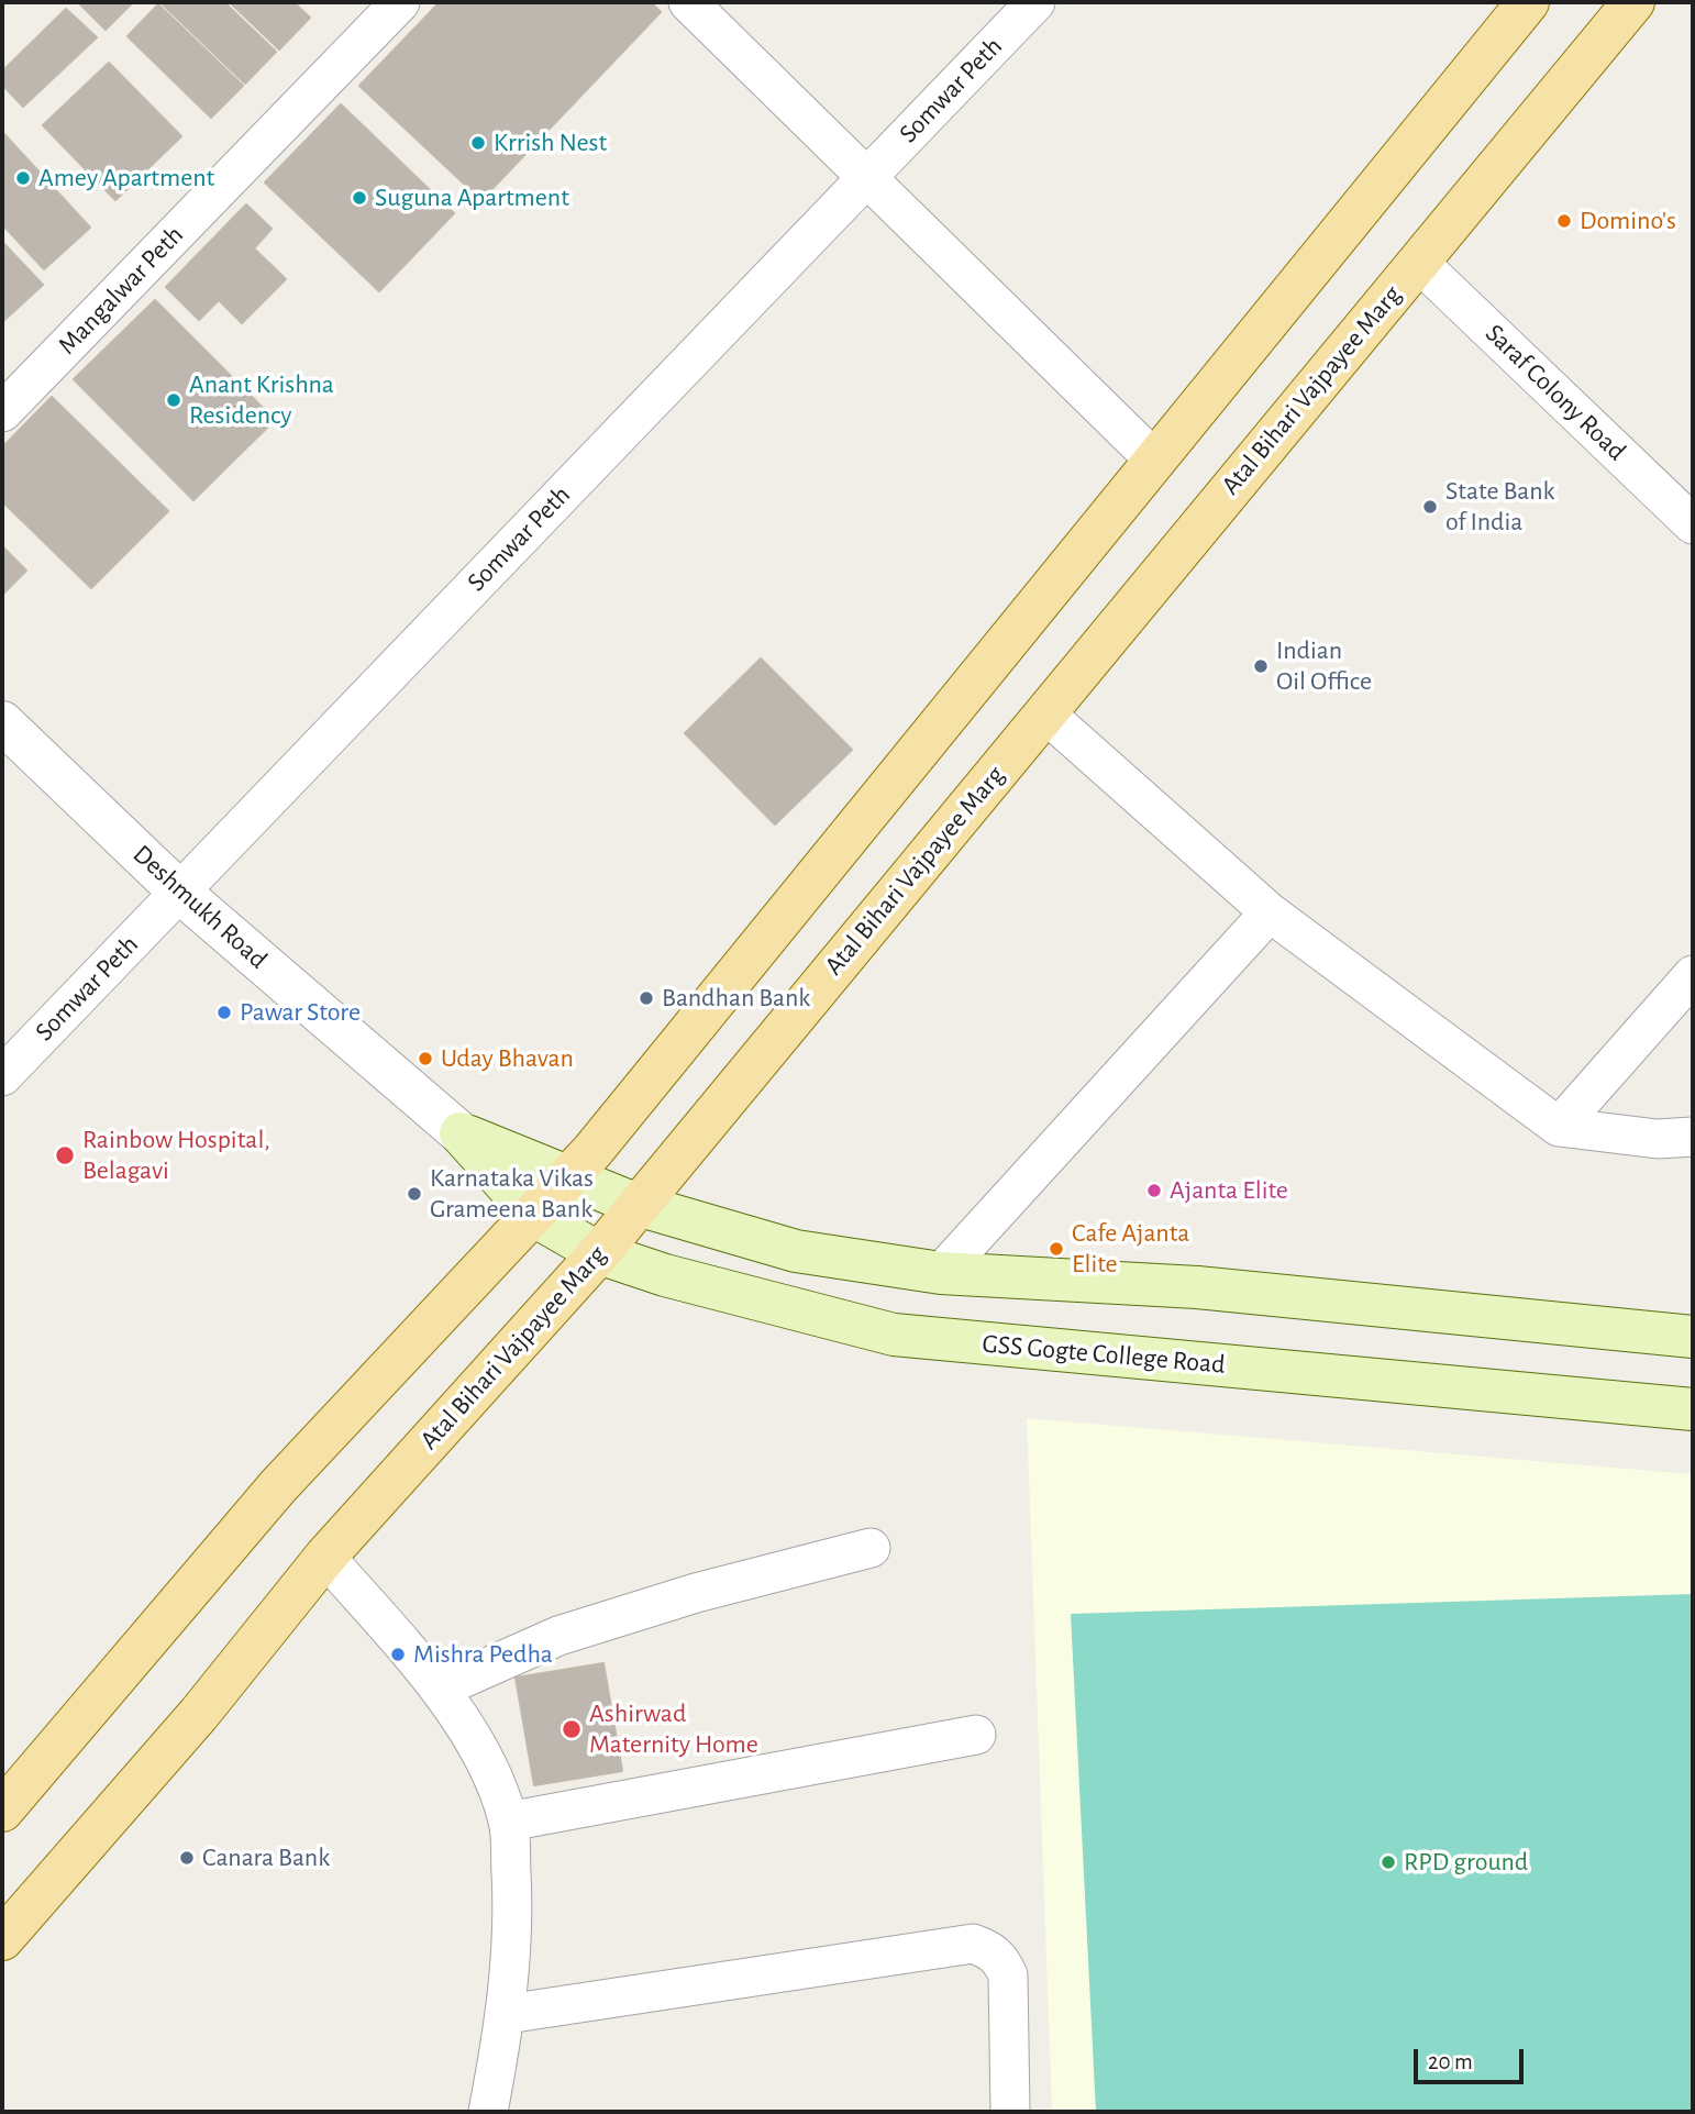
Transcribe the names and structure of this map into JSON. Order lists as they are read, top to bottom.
{
  "streets": {
    "main road": ["Atal Bihari Vajpayee Marg", "Deshmukh Road", "GSS Gogte College Road"],
    "street": ["Somwar Peth", "Mangalwar Peth", "Saraf Colony Road"]
  },
  "crossings": [
    ["Somwar Peth", "Deshmukh Road"],
    ["Atal Bihari Vajpayee Marg", "Saraf Colony Road"],
    ["Atal Bihari Vajpayee Marg", "GSS Gogte College Road"],
    ["Deshmukh Road", "GSS Gogte College Road"]
  ],
  "places": [
    "Krrish Nest",
    "Amey Apartment",
    "Suguna Apartment",
    "Domino's",
    "Anant Krishna Residency",
    "State Bank of India",
    "Indian Oil Office",
    "Bandhan Bank",
    "Pawar Store",
    "Uday Bhavan",
    "Rainbow Hospital, Belagavi",
    "Ajanta Elite",
    "Karnataka Vikas Grameena Bank",
    "Cafe Ajanta Elite",
    "Mishra Pedha",
    "Ashirwad Maternity Home",
    "Canara Bank",
    "RPD ground"
  ],
  "scale_bar": "20 m"
}
